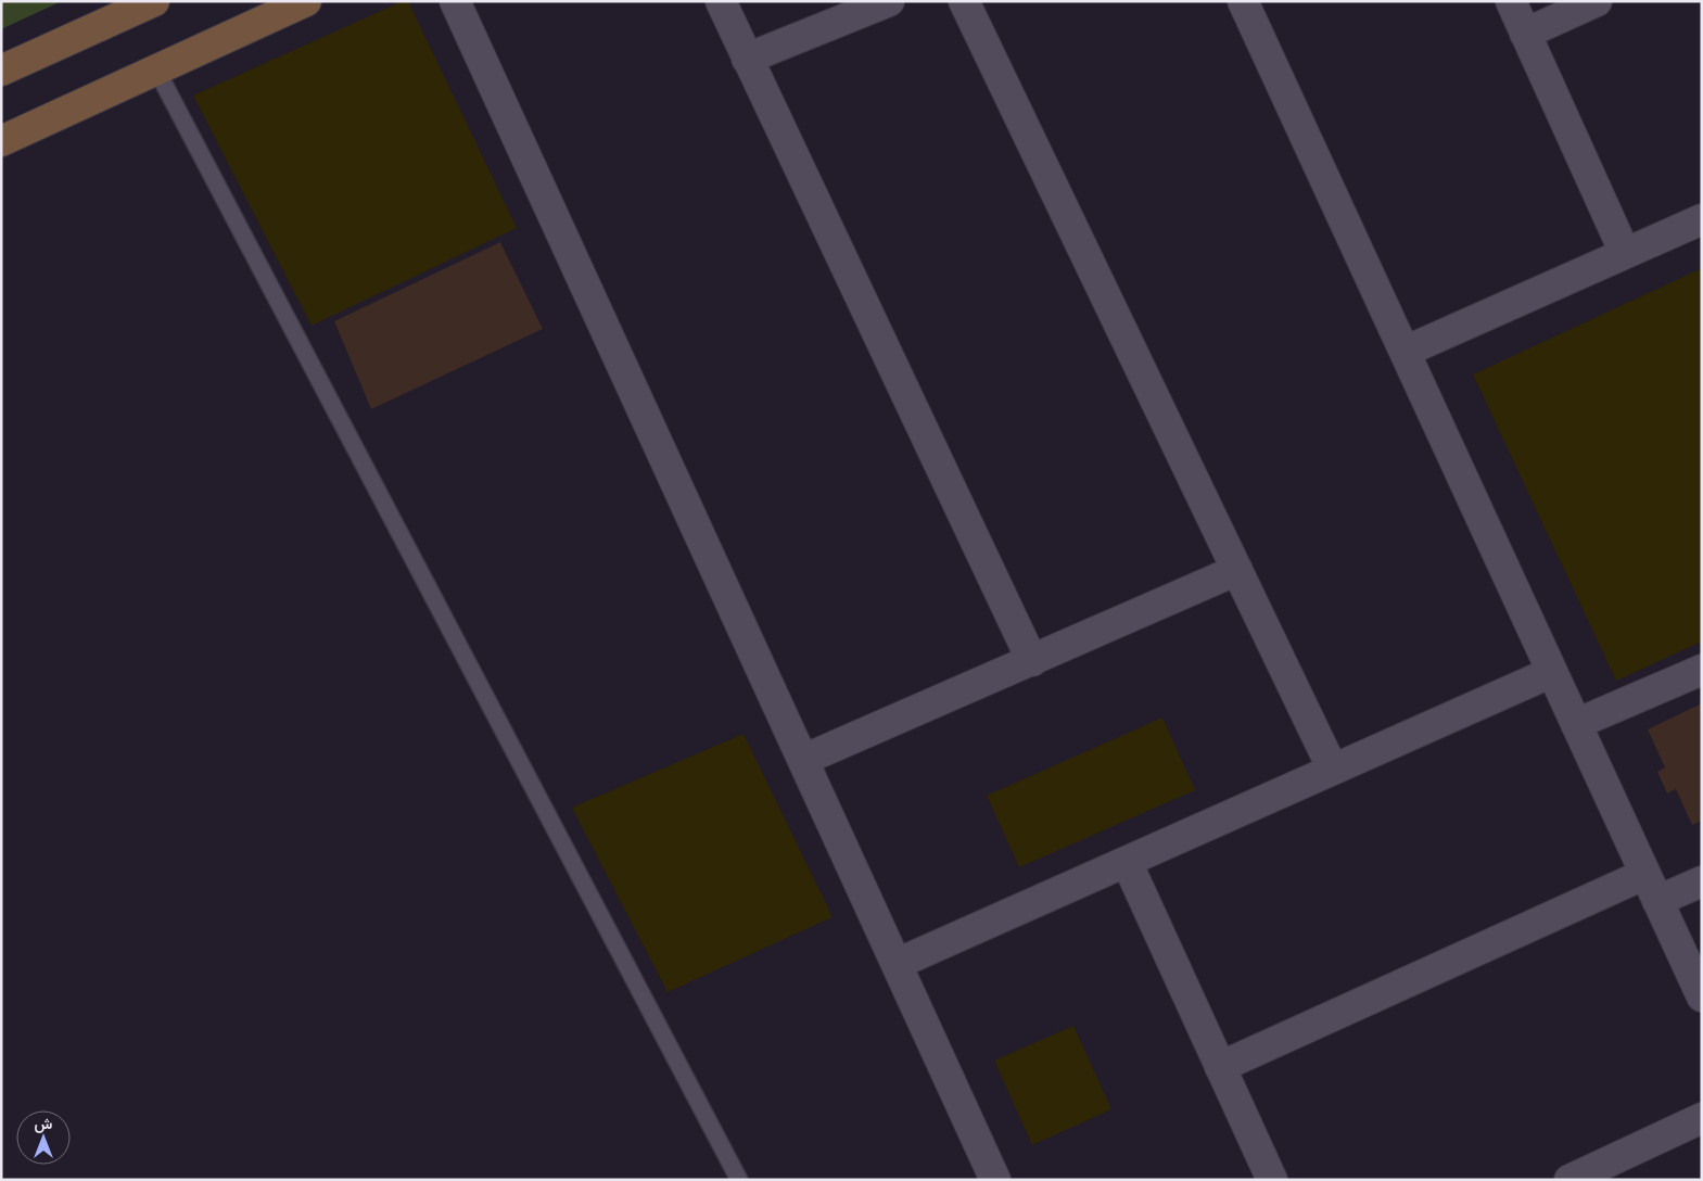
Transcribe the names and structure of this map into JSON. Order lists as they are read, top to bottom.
{
  "north": "top"
}
